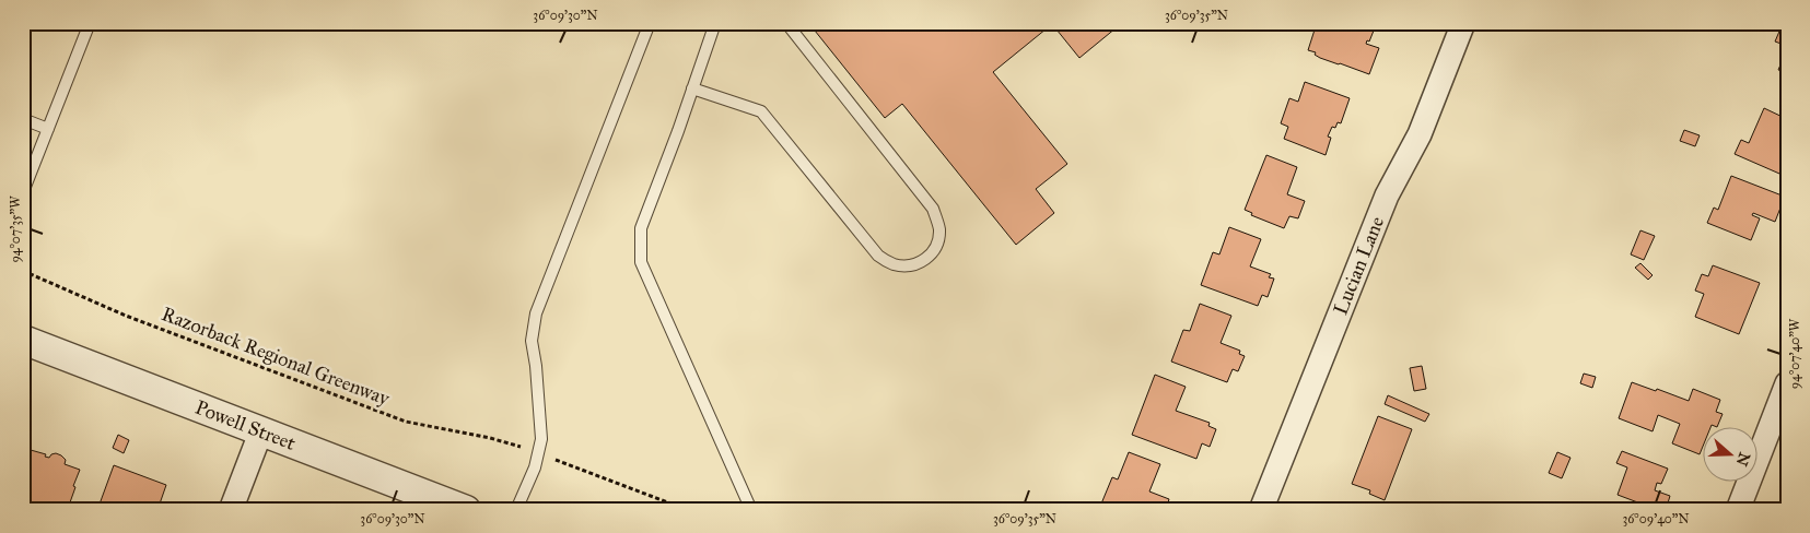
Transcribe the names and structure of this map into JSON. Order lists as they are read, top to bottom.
{
  "streets": {
    "street": ["Lucian Lane", "Powell Street"],
    "path": ["Razorback Regional Greenway"]
  },
  "north": "right",
  "coordinates": [
    "36°09'30\"N",
    "36°09'35\"N",
    "94°07'35\"W",
    "94°07'40\"W",
    "36°09'40\"N"
  ]
}
